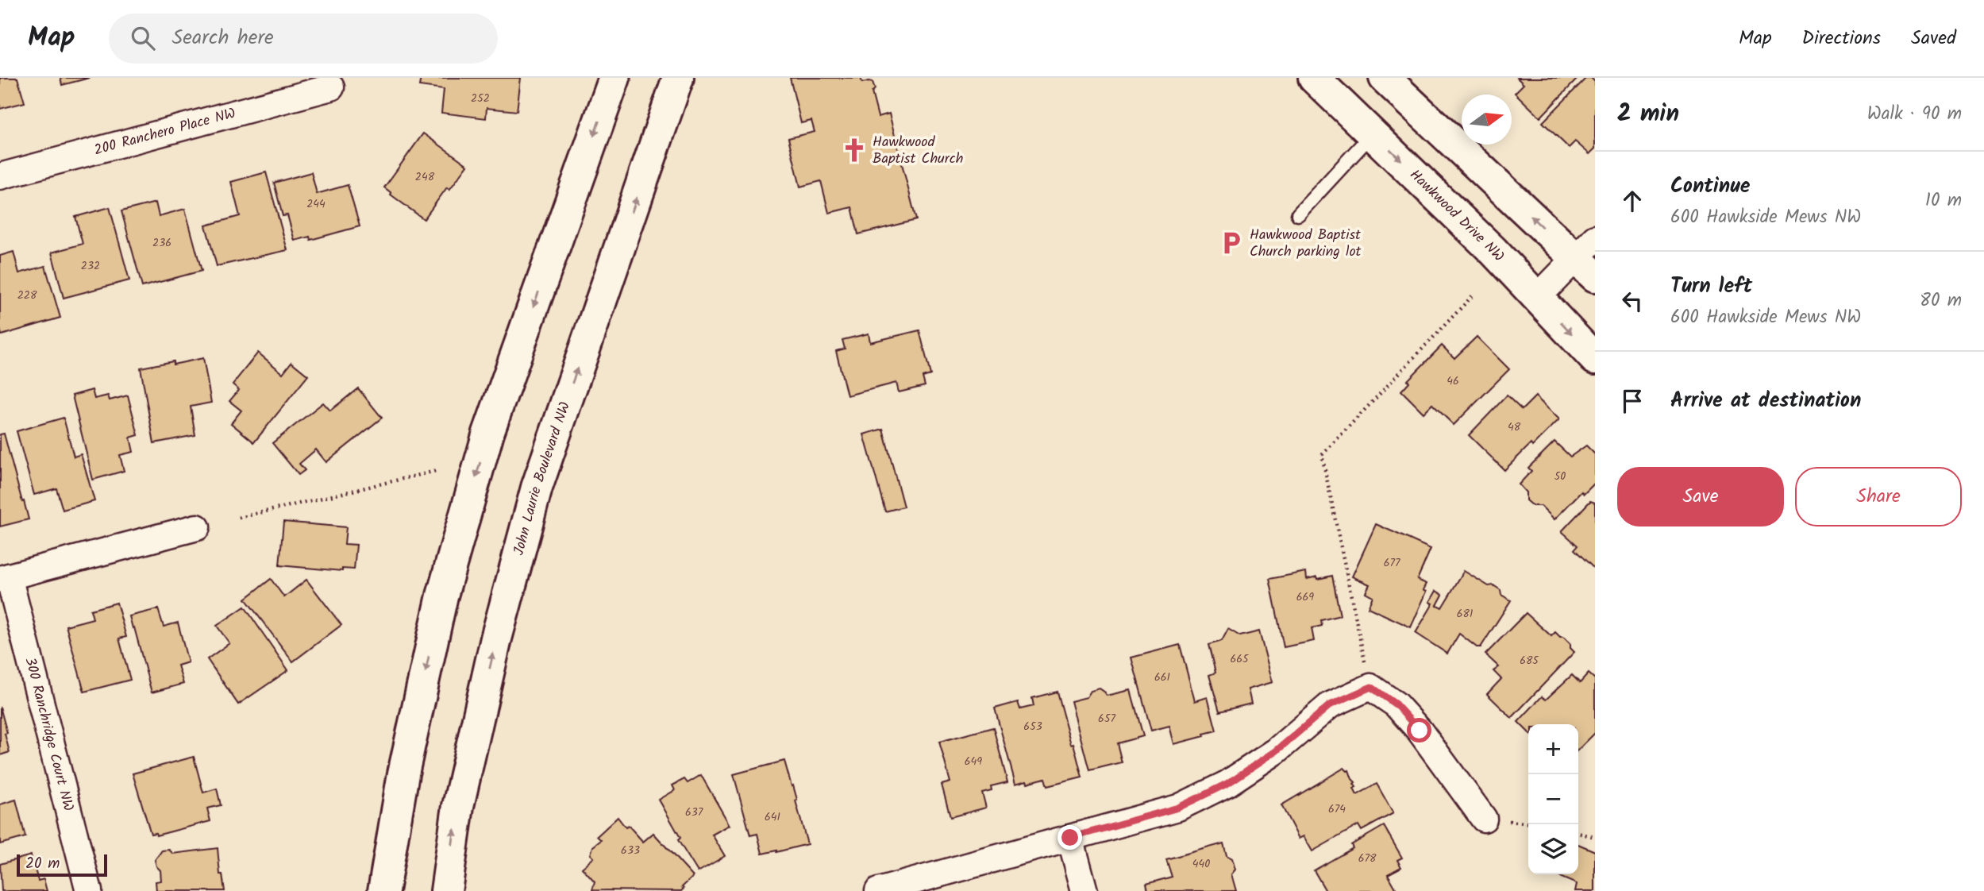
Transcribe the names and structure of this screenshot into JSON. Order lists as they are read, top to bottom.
{
  "streets": {
    "main road": ["Hawkwood Drive NW", "John Laurie Boulevard NW"],
    "street": ["200 Ranchero Place NW", "300 Ranchridge Court NW"]
  },
  "places": {
    "church": ["Hawkwood Baptist Church"],
    "parking": ["Hawkwood Baptist Church parking lot"]
  },
  "house_numbers": [
    "252",
    "248",
    "244",
    "236",
    "232",
    "228",
    "46",
    "48",
    "50",
    "677",
    "669",
    "681",
    "665",
    "685",
    "661",
    "657",
    "653",
    "649",
    "674",
    "637",
    "641",
    "633",
    "678",
    "440"
  ],
  "scale_bar": "20 m",
  "north": "right",
  "page": {
    "header": "Map",
    "search": "Search here",
    "nav": ["Map", "Directions", "Saved"],
    "heading": ["2 min", "Walk · 90 m"],
    "list": [
      ["Continue", "600 Hawkside Mews NW", "10 m"],
      ["Turn left", "600 Hawkside Mews NW", "80 m"],
      "Arrive at destination"
    ],
    "buttons": ["Save", "Share"],
    "map_buttons": ["+", "−"],
    "scale": "20 m"
  }
}
